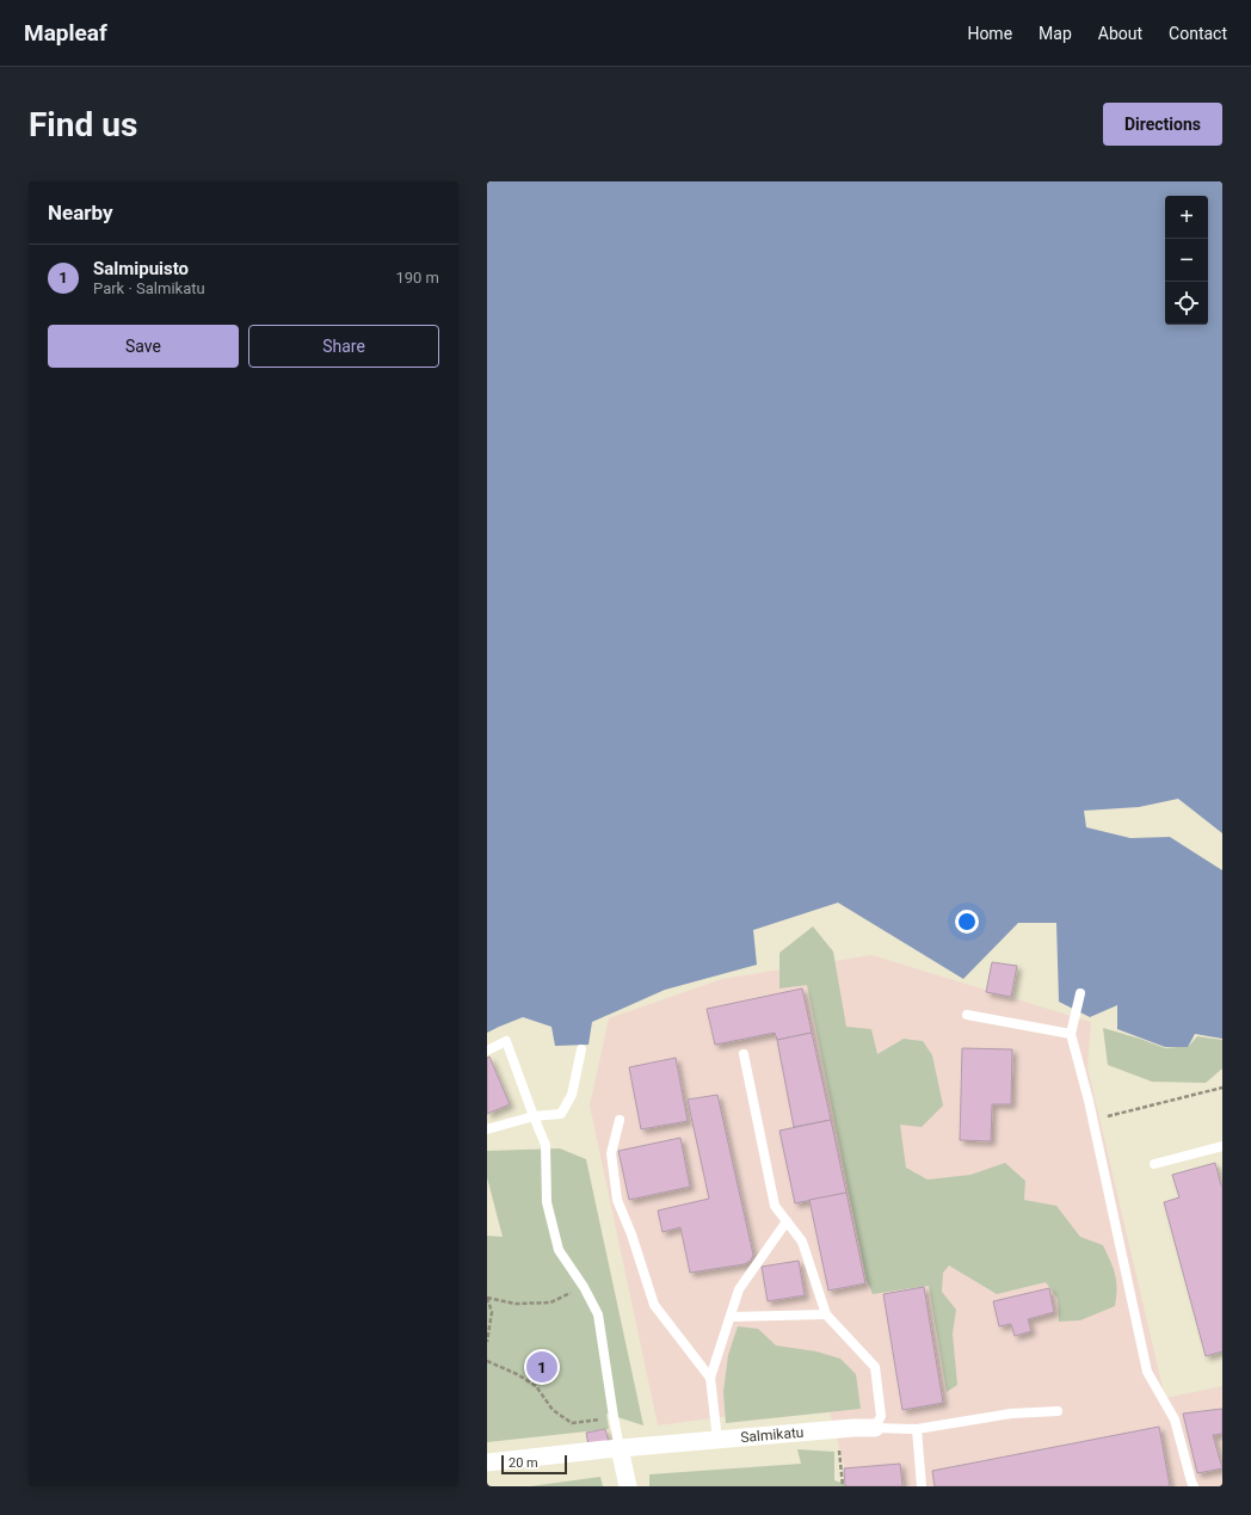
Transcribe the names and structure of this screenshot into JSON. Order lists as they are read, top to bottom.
{
  "streets": {
    "street": ["Salmikatu"]
  },
  "scale_bar": "20 m",
  "page": {
    "header": "Mapleaf",
    "nav": [
      "Home",
      "Map",
      "About",
      "Contact"
    ],
    "buttons": [
      "Directions",
      ["Save", "Share"]
    ],
    "title": "Find us",
    "heading": "Nearby",
    "map_buttons": ["+", "−"],
    "list": [
      {
        "mark": "1",
        "name": "Salmipuisto",
        "note": "Park · Salmikatu",
        "value": "190 m"
      }
    ],
    "pins": "1",
    "scale": "20 m"
  }
}
